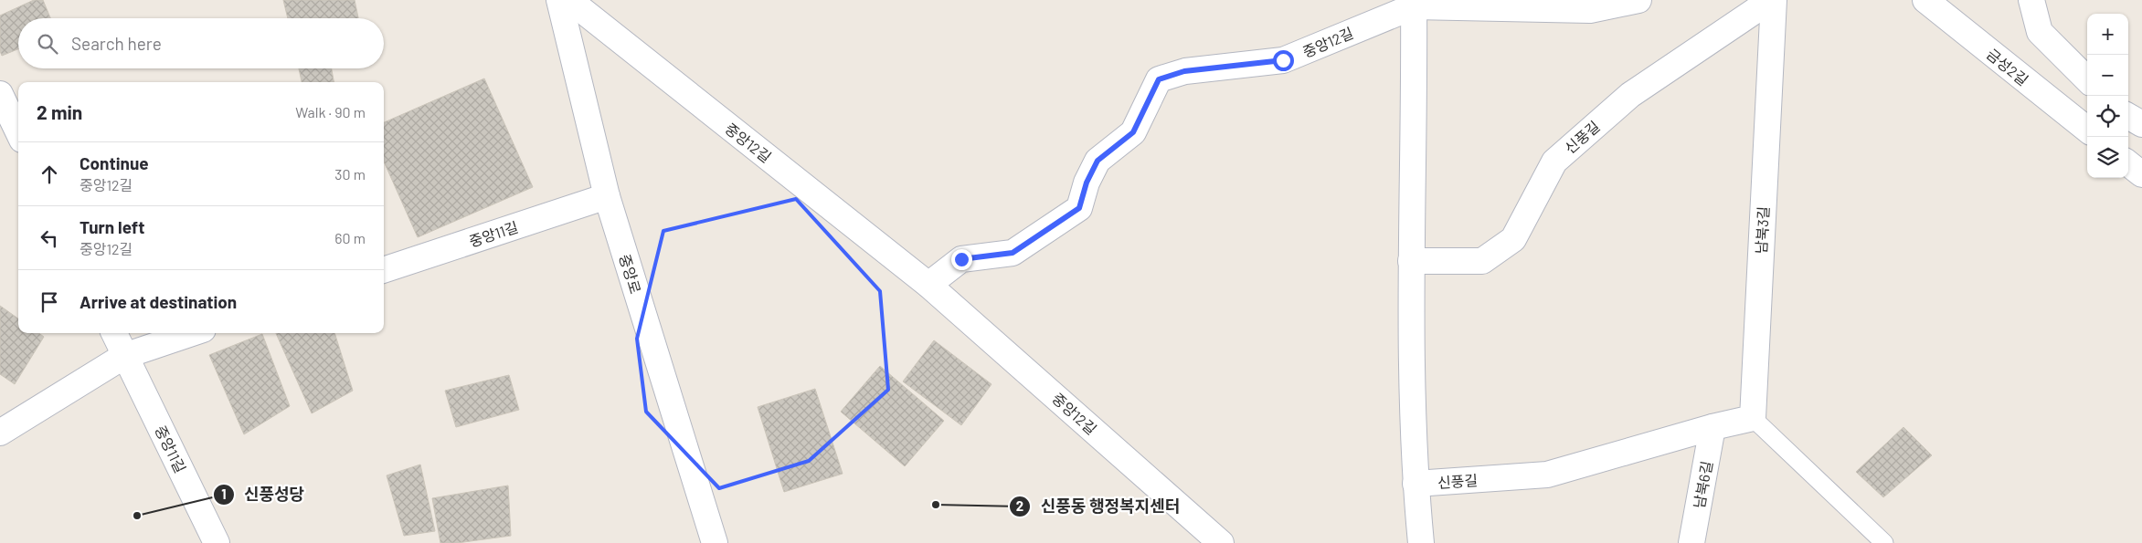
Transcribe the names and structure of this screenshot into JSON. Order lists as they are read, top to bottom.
{
  "streets": {
    "street": [
      "중앙12길",
      "금성2길",
      "신풍길",
      "남북3길",
      "중앙11길",
      "중앙로",
      "남북6길"
    ]
  },
  "crossings": [
    ["중앙12길", "신풍길"],
    ["신풍길", "남북3길"],
    ["신풍길", "남북6길"],
    ["중앙11길", "중앙로"]
  ],
  "places": ["신풍동 행정복지센터", "신풍성당"],
  "page": {
    "map_buttons": ["+", "−"],
    "search": "Search here",
    "heading": ["2 min", "Walk · 90 m"],
    "list": [
      ["Continue", "중앙12길", "30 m"],
      ["Turn left", "중앙12길", "60 m"],
      "Arrive at destination"
    ]
  }
}
